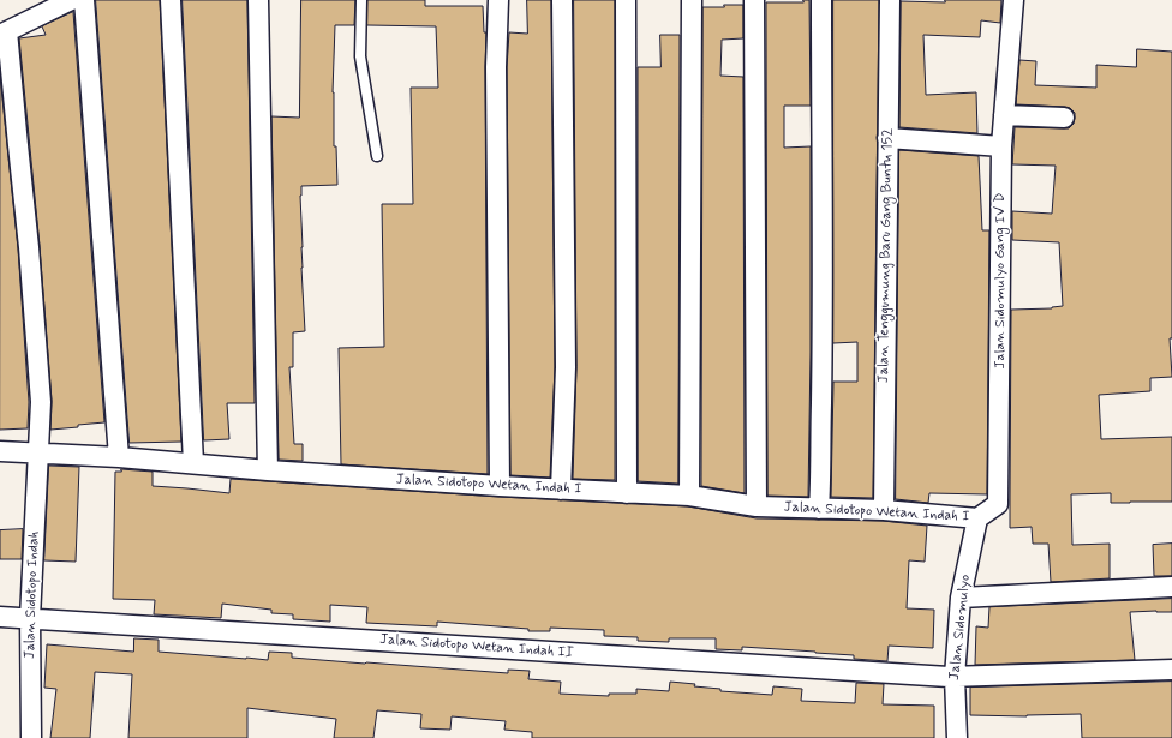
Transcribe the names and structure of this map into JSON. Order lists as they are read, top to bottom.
{
  "streets": {
    "street": [
      "Jalan Tenggumung Baru Gang Buntu 152",
      "Jalan Sidomulyo Gang IV D",
      "Jalan Sidotopo Wetan Indah I",
      "Jalan Sidotopo Indah",
      "Jalan Sidomulyo",
      "Jalan Sidotopo Wetan Indah II"
    ]
  },
  "crossings": [
    ["Jalan Tenggumung Baru Gang Buntu 152", "Jalan Sidotopo Wetan Indah I"],
    ["Jalan Sidomulyo Gang IV D", "Jalan Sidotopo Wetan Indah I"],
    ["Jalan Sidomulyo Gang IV D", "Jalan Sidomulyo"],
    ["Jalan Sidotopo Wetan Indah I", "Jalan Sidotopo Indah"],
    ["Jalan Sidotopo Wetan Indah I", "Jalan Sidomulyo"],
    ["Jalan Sidotopo Indah", "Jalan Sidotopo Wetan Indah II"],
    ["Jalan Sidomulyo", "Jalan Sidotopo Wetan Indah II"]
  ]
}
